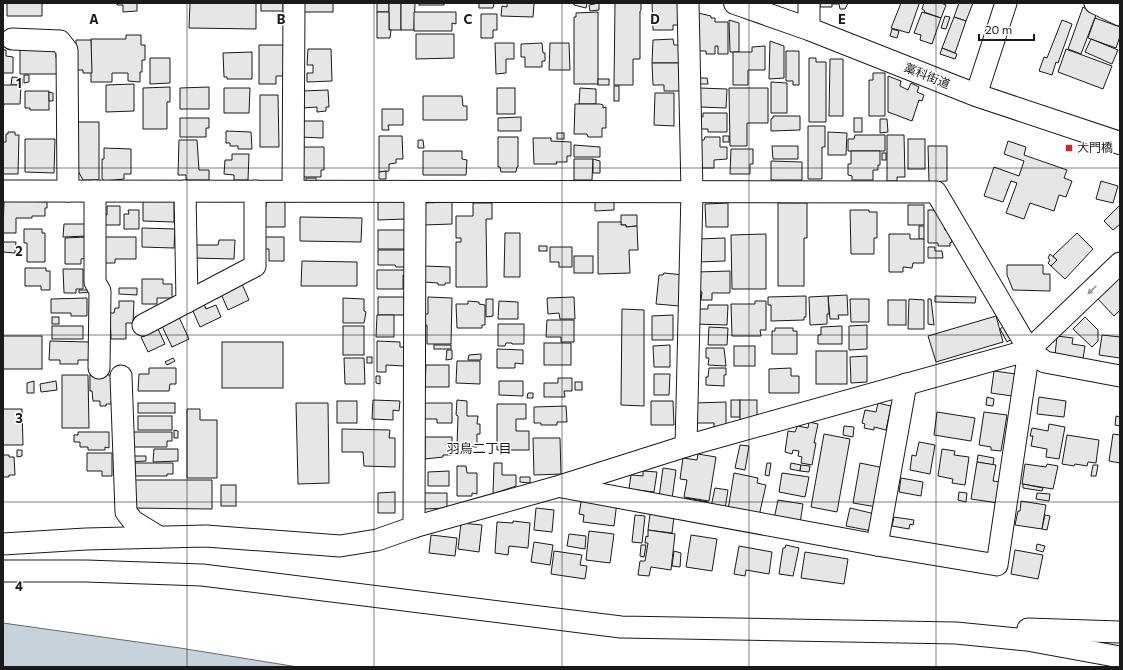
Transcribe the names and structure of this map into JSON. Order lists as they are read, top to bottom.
{
  "streets": {
    "highway": ["藁科街道"]
  },
  "districts": ["羽鳥二丁目"],
  "places": {
    "transit": ["大門橋"]
  },
  "scale_bar": "20 m",
  "grid": {
    "columns": [
      "A",
      "B",
      "C",
      "D",
      "E"
    ],
    "rows": [
      "1",
      "2",
      "3",
      "4"
    ]
  }
}
